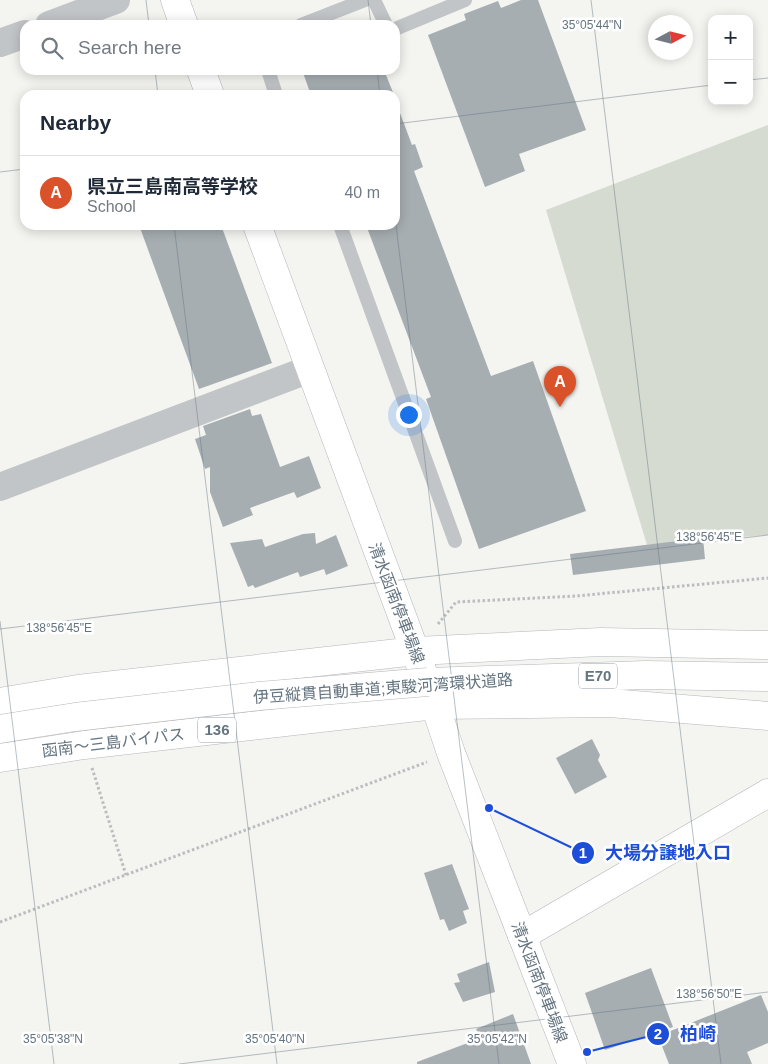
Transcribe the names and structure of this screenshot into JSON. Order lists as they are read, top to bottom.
{
  "streets": {
    "main road": [
      "清水函南停車場線",
      "E70",
      "伊豆縦貫自動車道;東駿河湾環状道路",
      "136",
      "函南～三島バイパス"
    ]
  },
  "crossings": [
    ["清水函南停車場線", "函南～三島バイパス"]
  ],
  "places": ["大場分譲地入口", "柏崎"],
  "north": "right",
  "page": {
    "map_buttons": ["+", "−"],
    "search": "Search here",
    "heading": "Nearby",
    "list": [
      {
        "mark": "A",
        "name": "県立三島南高等学校",
        "note": "School",
        "value": "40 m"
      }
    ],
    "pins": "A"
  },
  "coordinates": [
    "35°05'44\"N",
    "138°56'45\"E",
    "138°56'50\"E",
    "35°05'38\"N",
    "35°05'40\"N",
    "35°05'42\"N"
  ]
}
